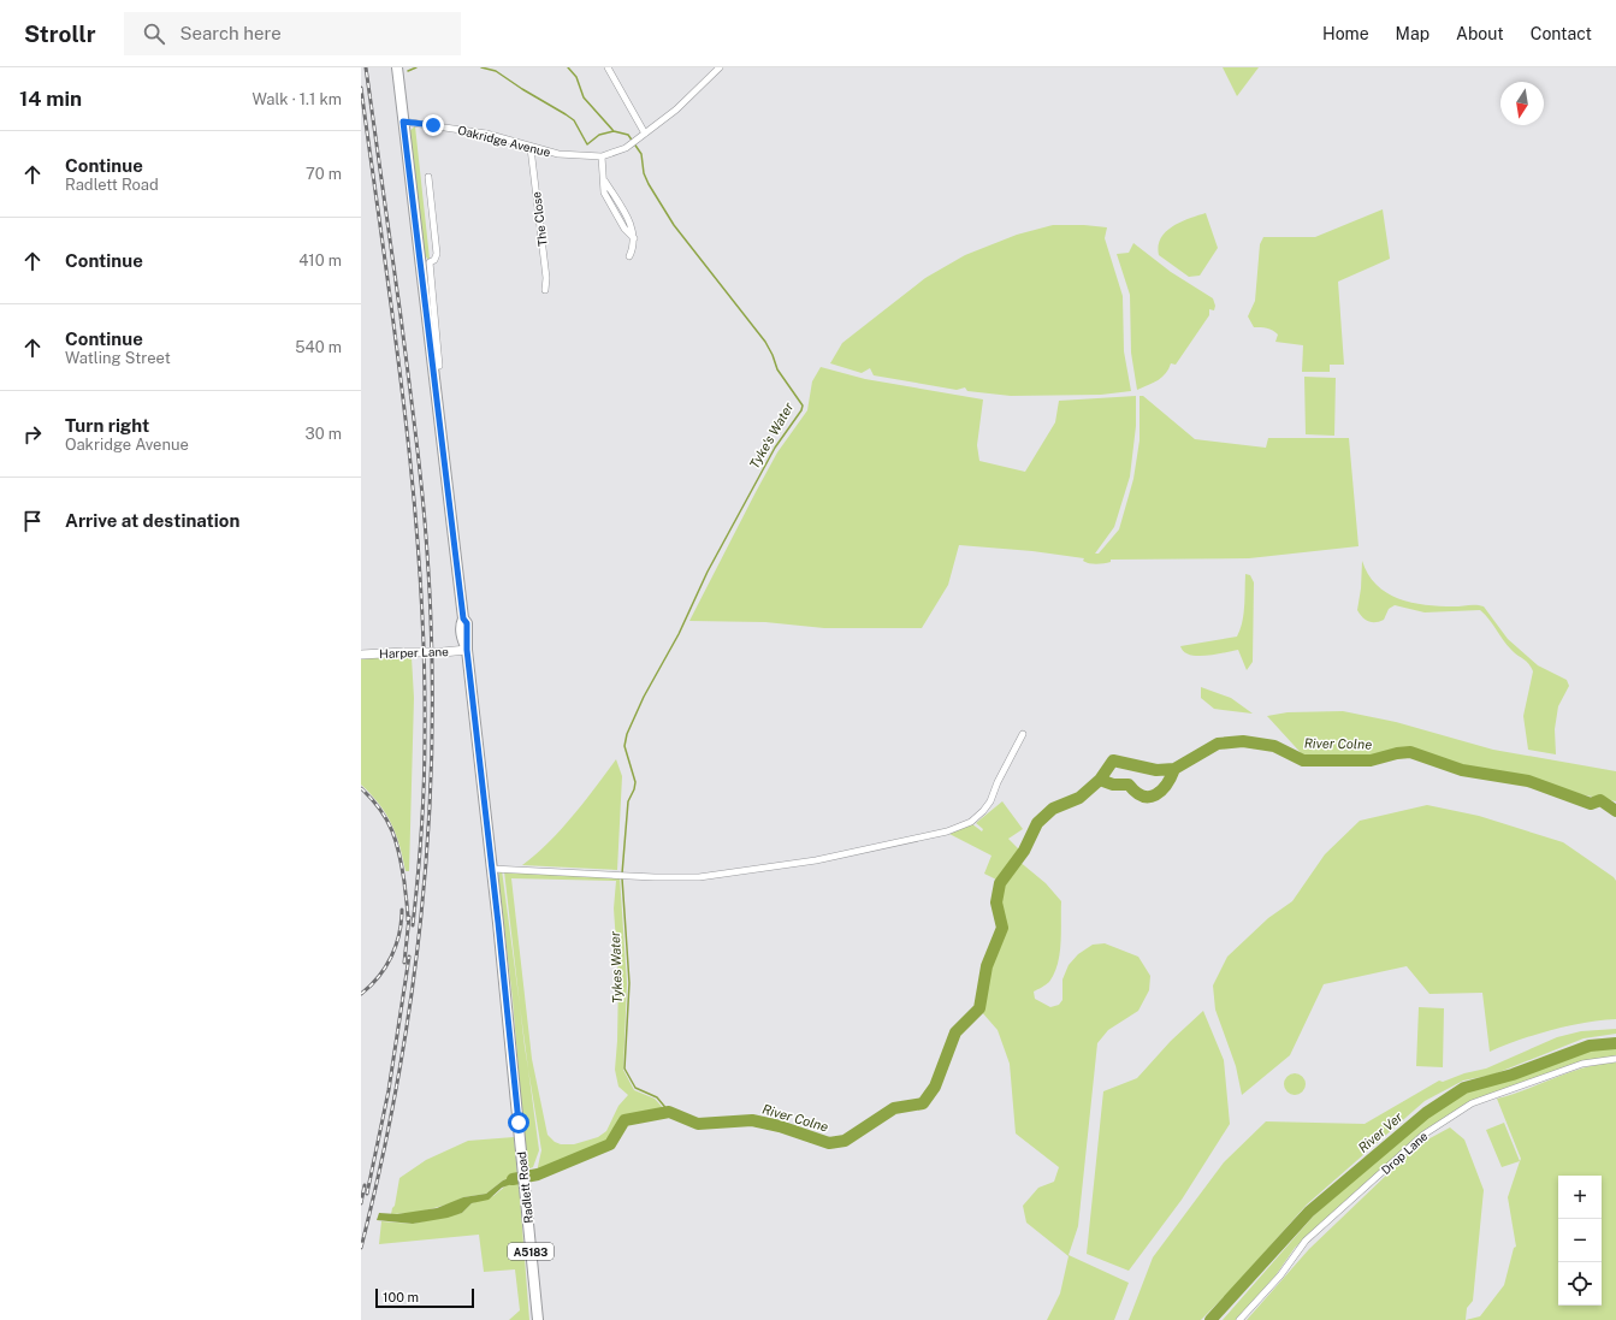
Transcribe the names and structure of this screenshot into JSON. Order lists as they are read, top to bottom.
{
  "streets": {
    "main road": ["Harper Lane", "Radlett Road", "A5183"],
    "street": ["Oakridge Avenue", "The Close", "Drop Lane"]
  },
  "crossings": [
    ["Oakridge Avenue", "The Close"],
    ["Oakridge Avenue", "A5183"],
    ["Harper Lane", "A5183"],
    ["Radlett Road", "A5183"]
  ],
  "water": [
    "Tyke's Water",
    "River Colne",
    "Tykes Water",
    "River Ver"
  ],
  "scale_bar": "100 m",
  "north": "bottom",
  "page": {
    "header": "Strollr",
    "search": "Search here",
    "nav": [
      "Home",
      "Map",
      "About",
      "Contact"
    ],
    "heading": ["14 min", "Walk · 1.1 km"],
    "list": [
      ["Continue", "Radlett Road", "70 m"],
      ["Continue", "410 m"],
      ["Continue", "Watling Street", "540 m"],
      ["Turn right", "Oakridge Avenue", "30 m"],
      "Arrive at destination"
    ],
    "map_buttons": ["+", "−"],
    "scale": "100 m"
  }
}
